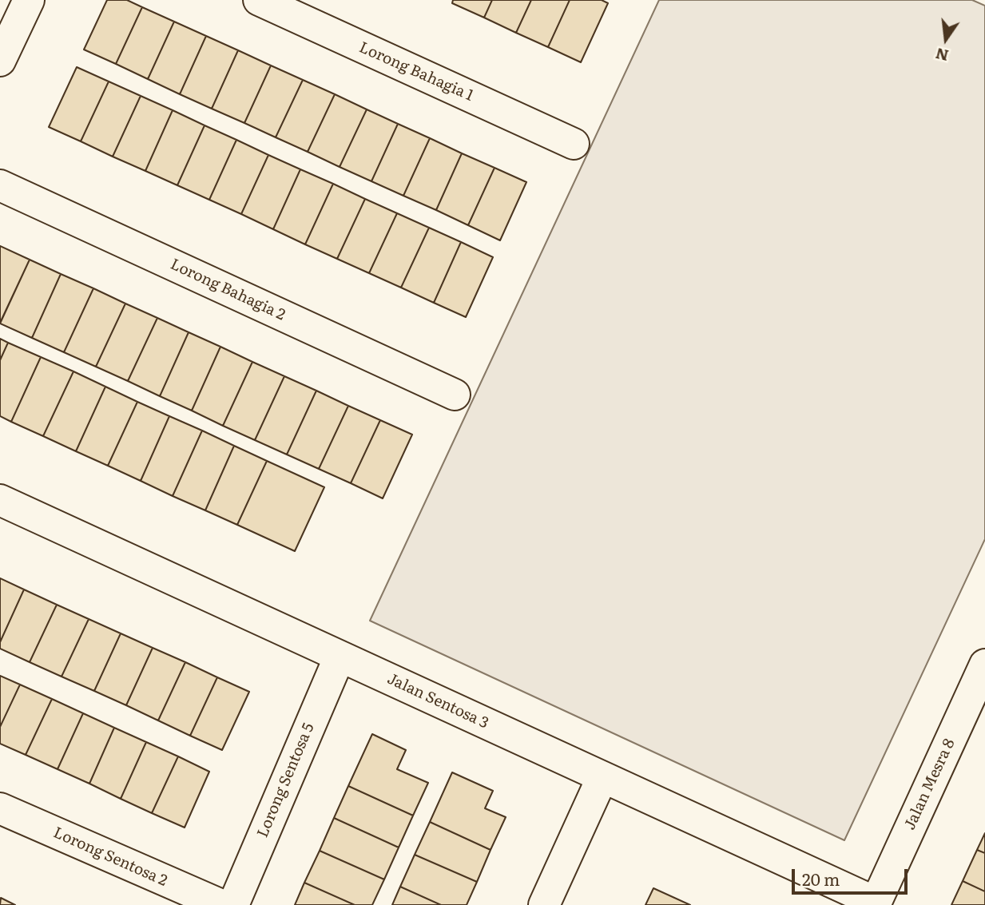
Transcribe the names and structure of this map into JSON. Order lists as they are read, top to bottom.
{
  "streets": {
    "street": [
      "Lorong Bahagia 1",
      "Lorong Bahagia 2",
      "Jalan Sentosa 3",
      "Lorong Sentosa 5",
      "Jalan Mesra 8",
      "Lorong Sentosa 2"
    ]
  },
  "crossings": [
    ["Jalan Sentosa 3", "Lorong Sentosa 5"],
    ["Jalan Sentosa 3", "Jalan Mesra 8"]
  ],
  "scale_bar": "20 m",
  "north": "bottom"
}
